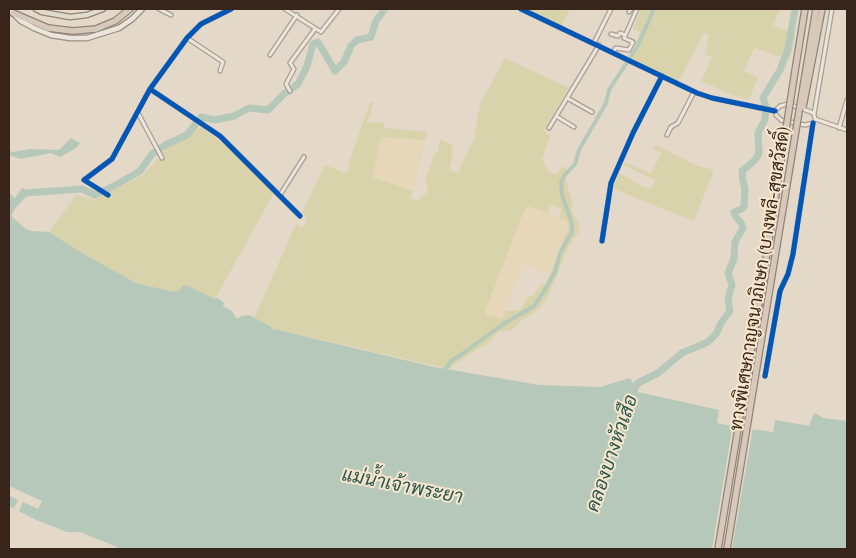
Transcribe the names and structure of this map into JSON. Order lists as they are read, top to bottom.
{
  "streets": {
    "highway": ["ทางพิเศษกาญจนาภิเษก (บางพลี-สุขสวัสดิ์)"]
  },
  "water": ["คลองบางหัวเสือ", "แม่น้ำเจ้าพระยา"]
}
